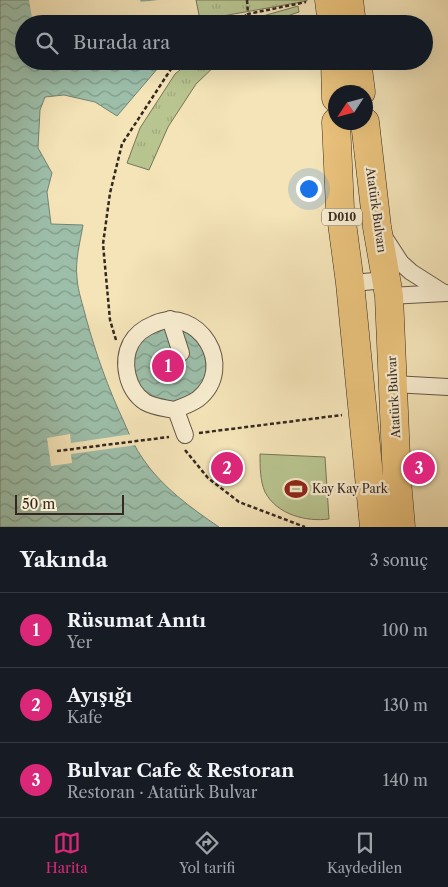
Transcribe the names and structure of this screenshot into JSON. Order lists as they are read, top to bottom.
{
  "streets": {
    "highway": ["Atatürk Bulvarı", "D010", "Atatürk Bulvar"]
  },
  "crossings": [
    ["Atatürk Bulvarı", "Atatürk Bulvar"]
  ],
  "places": {
    "sports": ["Kay Kay Park"]
  },
  "scale_bar": "50 m",
  "north": "bottom left",
  "page": {
    "search": "Burada ara",
    "pins": ["1", "2", "3"],
    "scale": "50 m",
    "heading": ["Yakında", "3 sonuç"],
    "list": [
      {
        "mark": "1",
        "name": "Rüsumat Anıtı",
        "note": "Yer",
        "value": "100 m"
      },
      {
        "mark": "2",
        "name": "Ayışığı",
        "note": "Kafe",
        "value": "130 m"
      },
      {
        "mark": "3",
        "name": "Bulvar Cafe & Restoran",
        "note": "Restoran · Atatürk Bulvar",
        "value": "140 m"
      }
    ],
    "nav": ["Harita", "Yol tarifi", "Kaydedilen"]
  }
}
